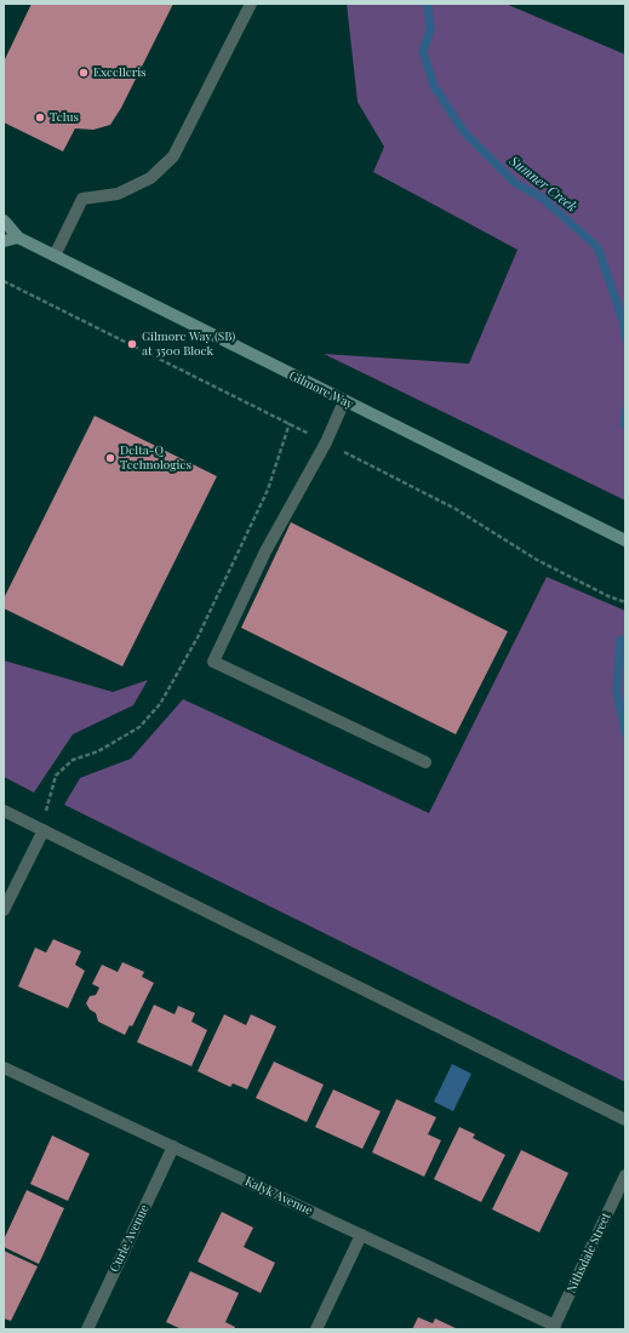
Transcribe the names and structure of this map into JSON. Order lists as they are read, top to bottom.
{
  "streets": {
    "street": [
      "Gilmore Way",
      "Kalyk Avenue",
      "Curle Avenue",
      "Nithsdale Street"
    ]
  },
  "crossings": [
    ["Kalyk Avenue", "Curle Avenue"],
    ["Kalyk Avenue", "Nithsdale Street"]
  ],
  "water": ["Sumner Creek"],
  "places": [
    "Excelleris",
    "Telus",
    "Gilmore Way (SB) at 3500 Block",
    "Delta-Q Technologies"
  ]
}
